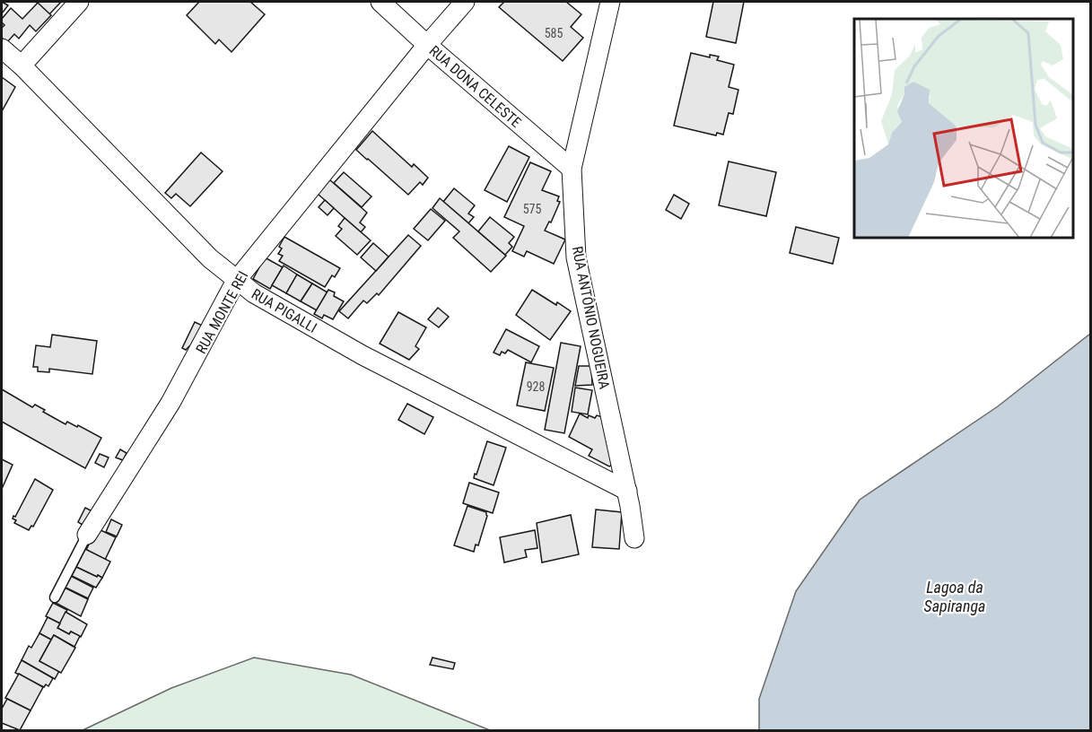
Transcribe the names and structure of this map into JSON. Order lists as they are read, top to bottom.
{
  "streets": {
    "street": [
      "RUA DONA CELESTE",
      "RUA PIGALLI",
      "RUA MONTE REI",
      "RUA ANTÔNIO NOGUEIRA"
    ]
  },
  "crossings": [
    ["RUA DONA CELESTE", "RUA MONTE REI"],
    ["RUA DONA CELESTE", "RUA ANTÔNIO NOGUEIRA"],
    ["RUA PIGALLI", "RUA MONTE REI"],
    ["RUA PIGALLI", "RUA ANTÔNIO NOGUEIRA"]
  ],
  "water": ["Lagoa da Sapiranga"],
  "house_numbers": ["585", "575", "928"]
}
